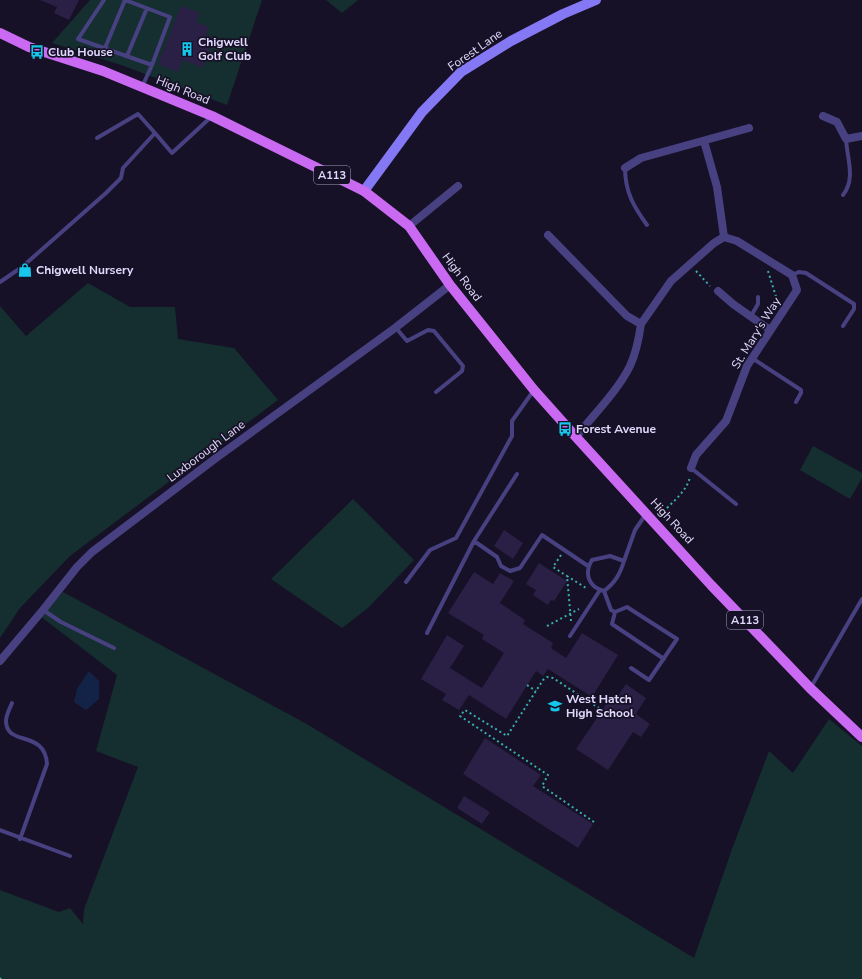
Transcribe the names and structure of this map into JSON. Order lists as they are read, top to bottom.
{
  "streets": {
    "main road": ["High Road", "A113"],
    "street": ["Forest Lane", "St. Mary's Way", "Luxborough Lane"]
  },
  "crossings": [
    ["Forest Lane", "High Road"],
    ["High Road", "A113"],
    ["High Road", "Luxborough Lane"]
  ],
  "places": {
    "building": ["Chigwell Golf Club"],
    "bus stop": ["Club House", "Forest Avenue"],
    "shop": ["Chigwell Nursery"],
    "school or university": ["West Hatch High School"]
  }
}
